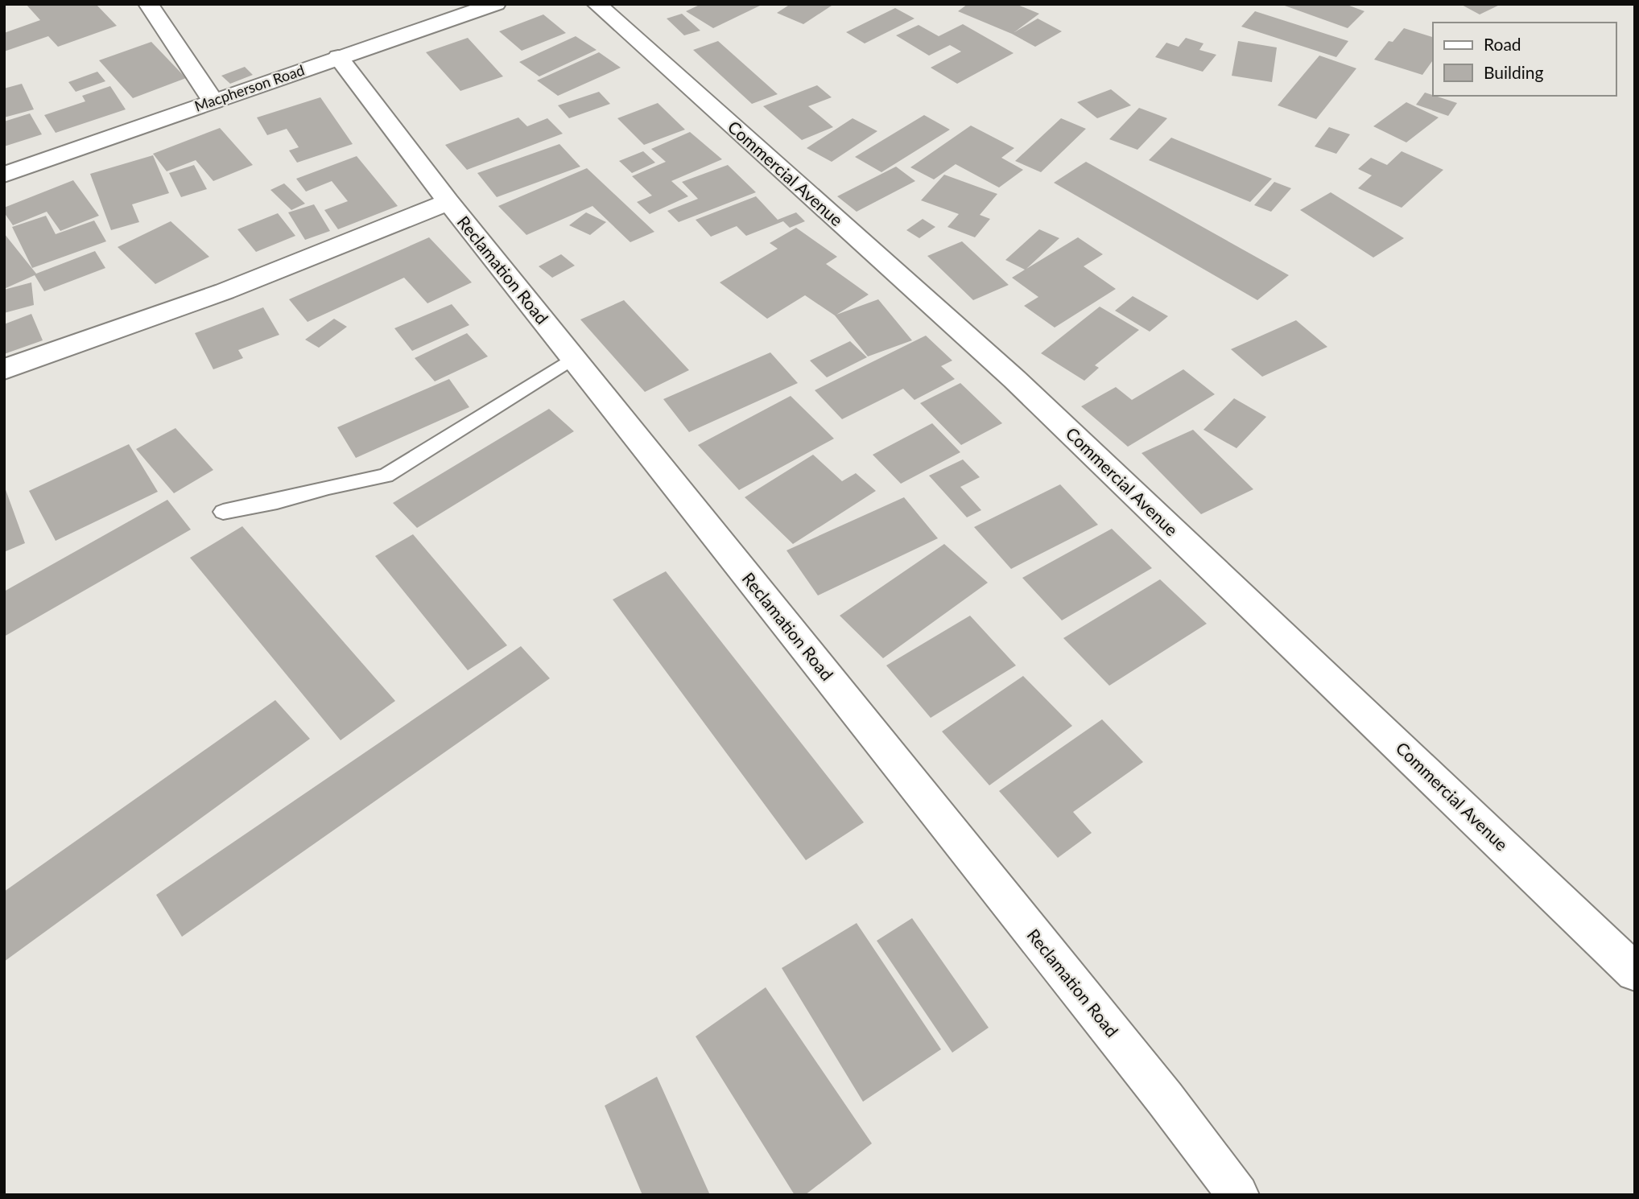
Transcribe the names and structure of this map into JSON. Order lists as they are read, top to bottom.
{
  "streets": {
    "street": ["Macpherson Road", "Commercial Avenue", "Reclamation Road"]
  },
  "crossings": [
    ["Macpherson Road", "Reclamation Road"]
  ],
  "legend": ["Road", "Building"]
}
